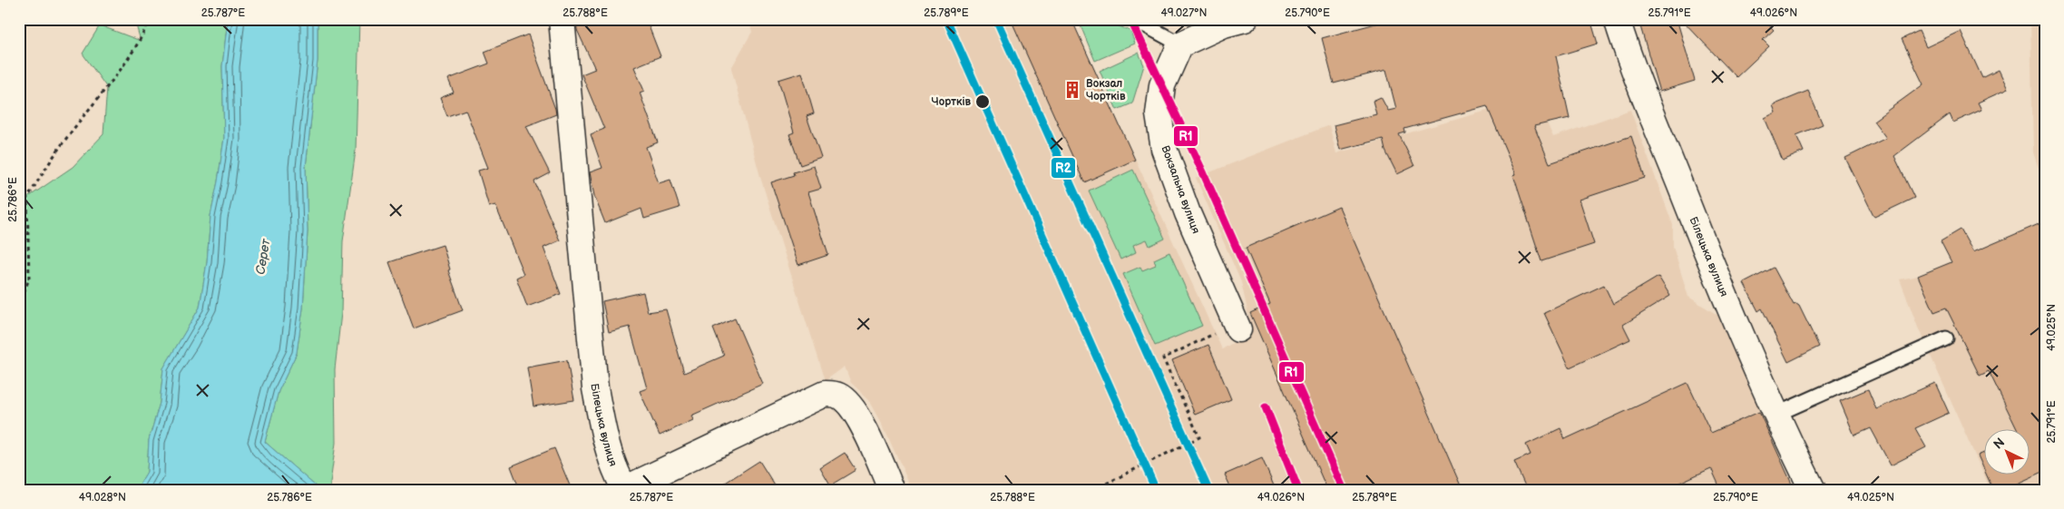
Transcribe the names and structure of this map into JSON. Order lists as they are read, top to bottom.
{
  "streets": {
    "street": ["Вокзальна вулиця", "Білецька вулиця"]
  },
  "water": ["Серет"],
  "places": {
    "building": ["Вокзал Чортків"],
    "other": ["Чортків"]
  },
  "lines": ["transit line R1", "transit line R2"],
  "north": "top left",
  "coordinates": [
    "25.787°E",
    "25.788°E",
    "25.789°E",
    "49.027°N",
    "25.790°E",
    "25.791°E",
    "49.026°N",
    "25.786°E",
    "49.025°N",
    "49.028°N"
  ]
}
